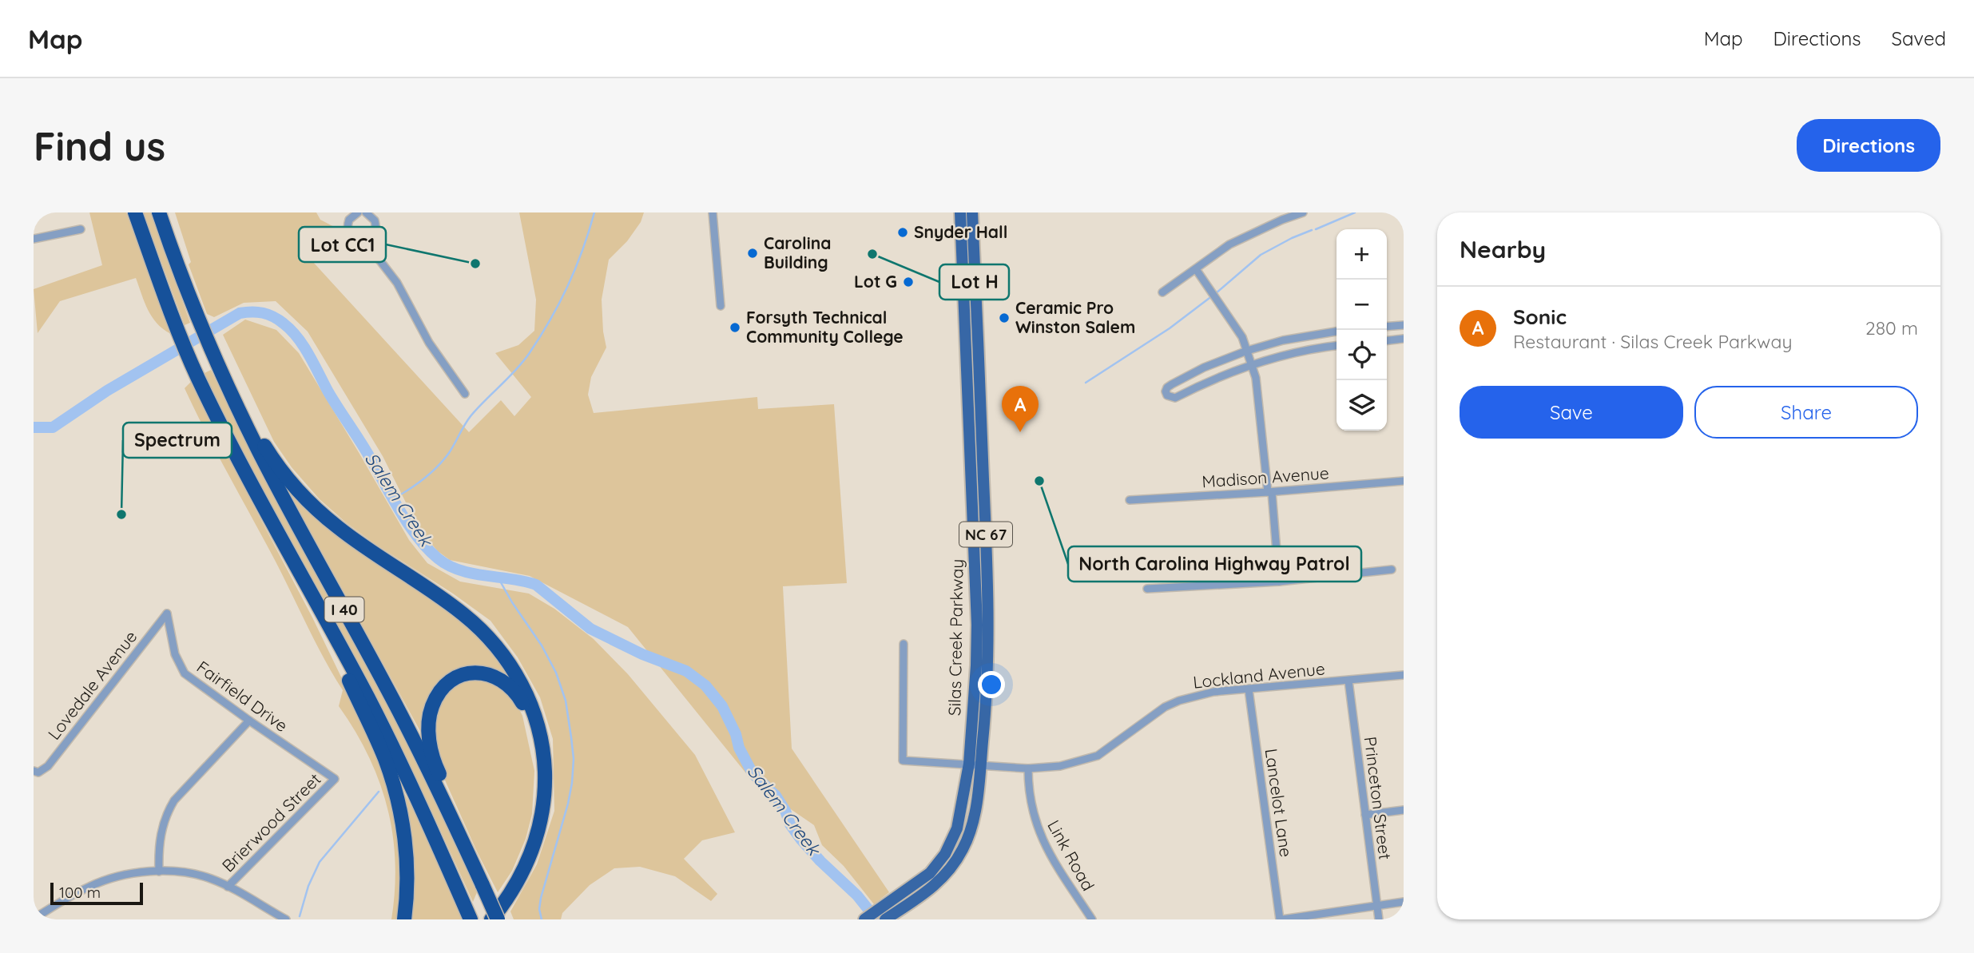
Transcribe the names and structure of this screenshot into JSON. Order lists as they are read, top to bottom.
{
  "streets": {
    "highway": ["I 40"],
    "main road": ["NC 67", "Silas Creek Parkway"],
    "street": [
      "Madison Avenue",
      "Lockland Avenue",
      "Lovedale Avenue",
      "Fairfield Drive",
      "Princeton Street",
      "Lancelot Lane",
      "Brierwood Street",
      "Link Road"
    ]
  },
  "crossings": [
    ["Silas Creek Parkway", "Lockland Avenue"],
    ["Lockland Avenue", "Princeton Street"],
    ["Lockland Avenue", "Lancelot Lane"],
    ["Lockland Avenue", "Link Road"],
    ["Lovedale Avenue", "Fairfield Drive"],
    ["Fairfield Drive", "Brierwood Street"]
  ],
  "water": ["Salem Creek"],
  "places": [
    "Snyder Hall",
    "Carolina Building",
    "Lot H",
    "Lot CC1",
    "Lot G",
    "Ceramic Pro Winston Salem",
    "Forsyth Technical Community College",
    "North Carolina Highway Patrol",
    "Spectrum"
  ],
  "scale_bar": "100 m",
  "page": {
    "header": "Map",
    "nav": ["Map", "Directions", "Saved"],
    "buttons": [
      "Directions",
      ["Save", "Share"]
    ],
    "title": "Find us",
    "heading": "Nearby",
    "map_buttons": ["+", "−"],
    "list": [
      {
        "mark": "A",
        "name": "Sonic",
        "note": "Restaurant · Silas Creek Parkway",
        "value": "280 m"
      }
    ],
    "pins": "A",
    "scale": "100 m"
  }
}
